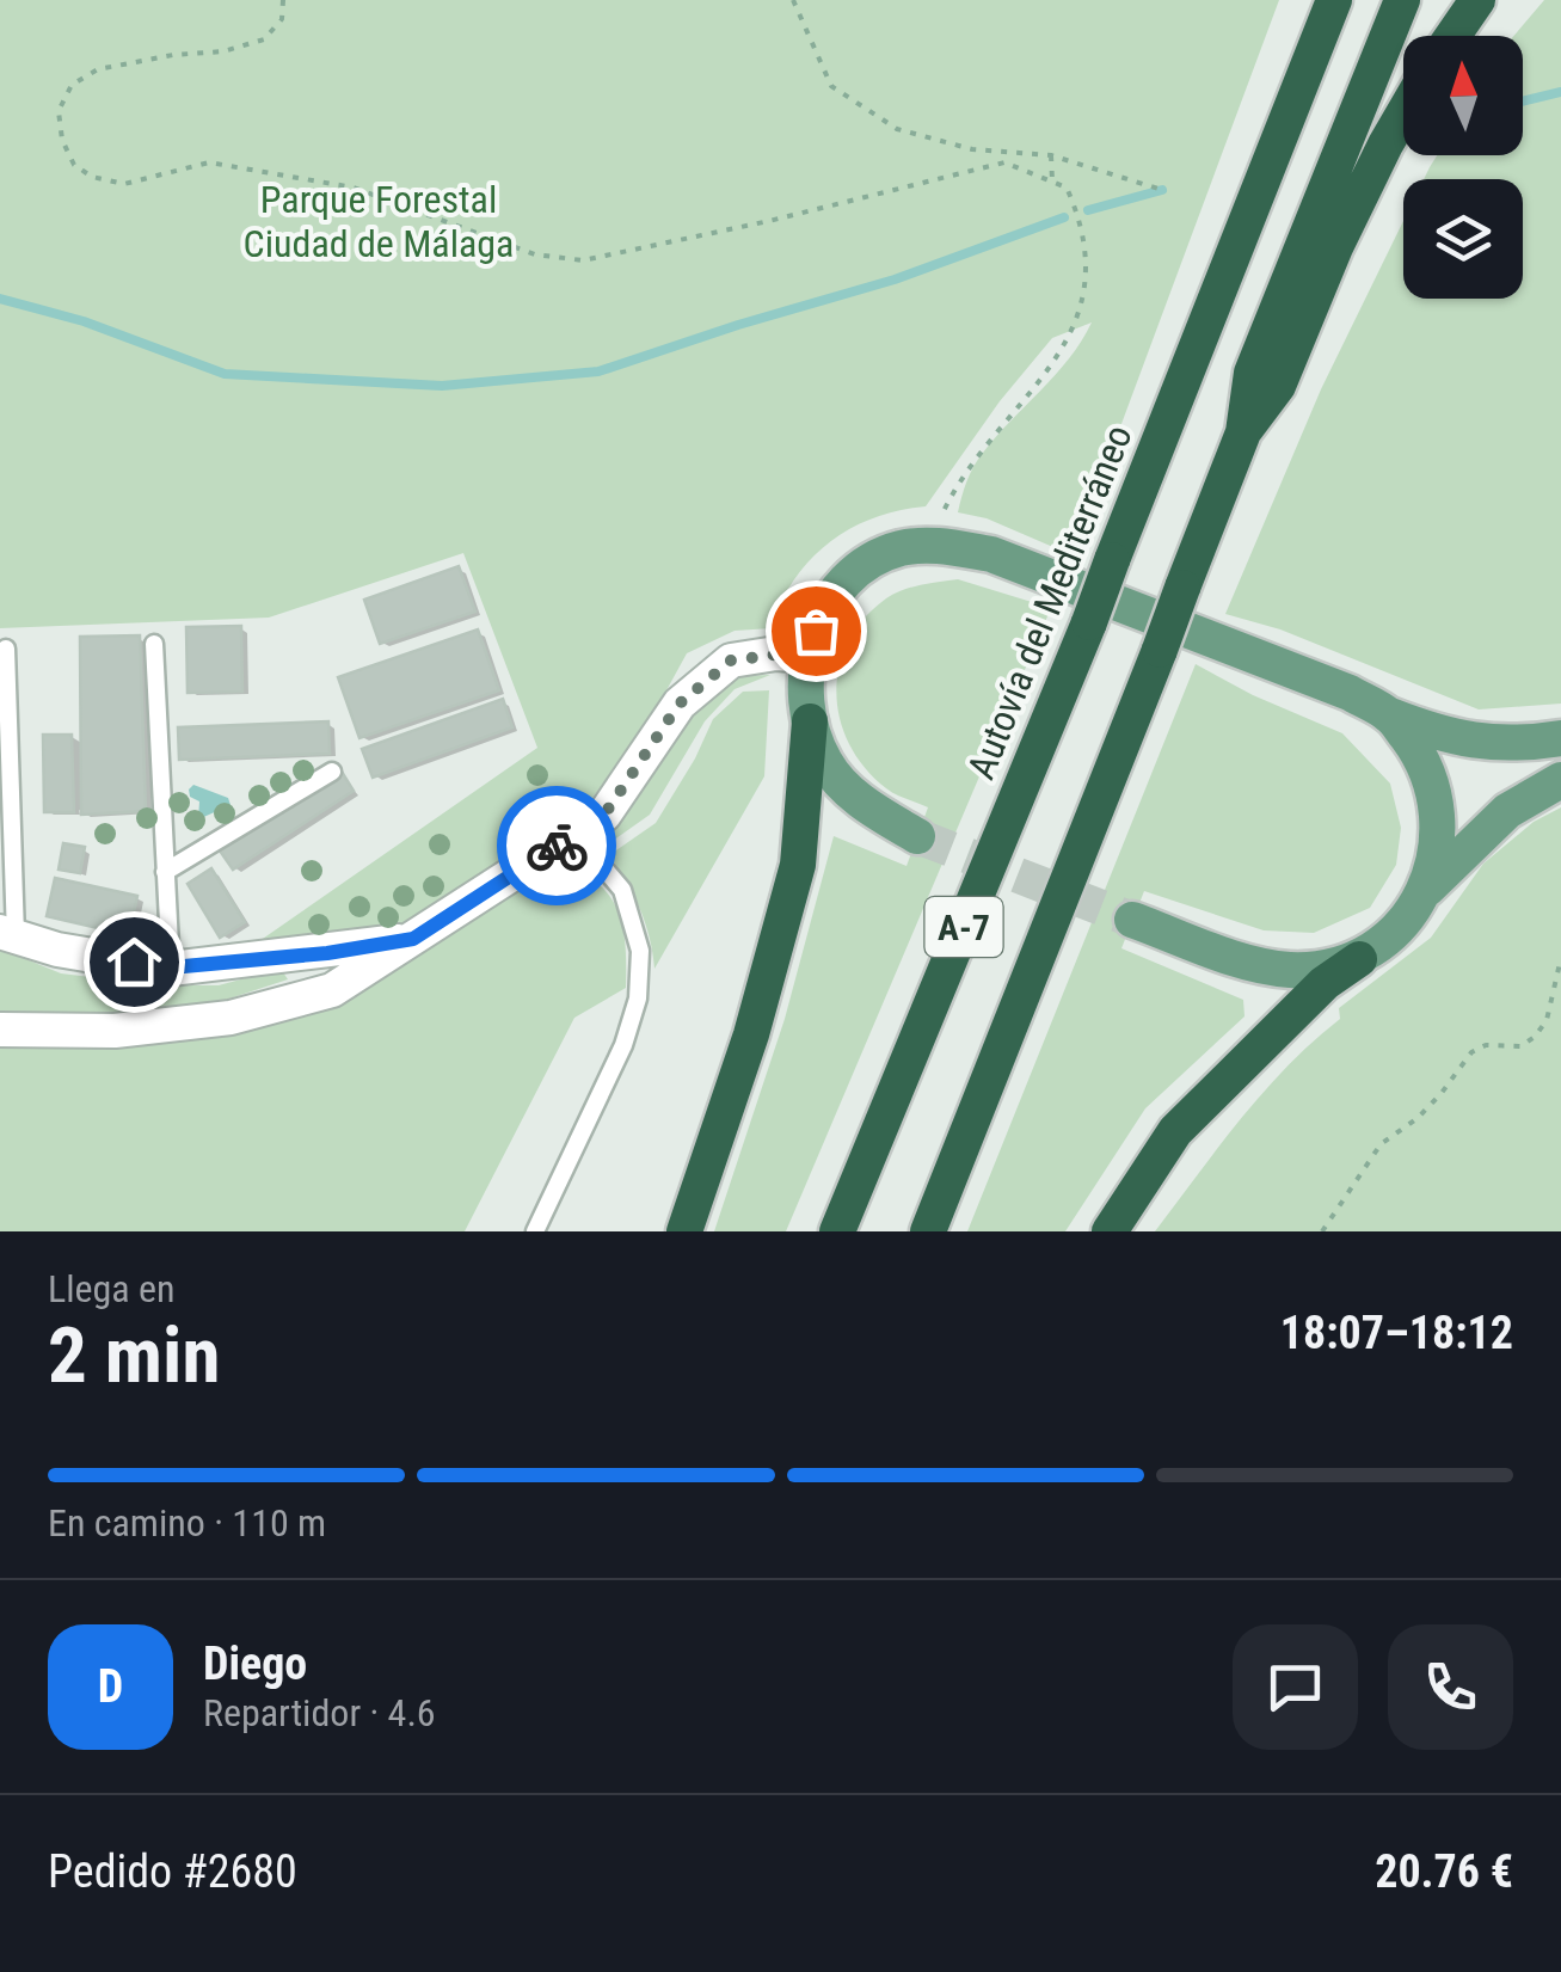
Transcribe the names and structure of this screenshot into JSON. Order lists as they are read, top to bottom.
{
  "streets": {
    "highway": ["Autovía del Mediterráneo", "A-7"]
  },
  "parks": ["Parque Forestal Ciudad de Málaga"],
  "north": "top",
  "page": {
    "heading": ["2 min", "Llega en", "18:07–18:12"],
    "panel": [
      "Diego",
      "Repartidor · 4.6",
      "Pedido #2680",
      "20.76 €"
    ],
    "bar": "En camino · 110 m",
    "round": "D"
  }
}
